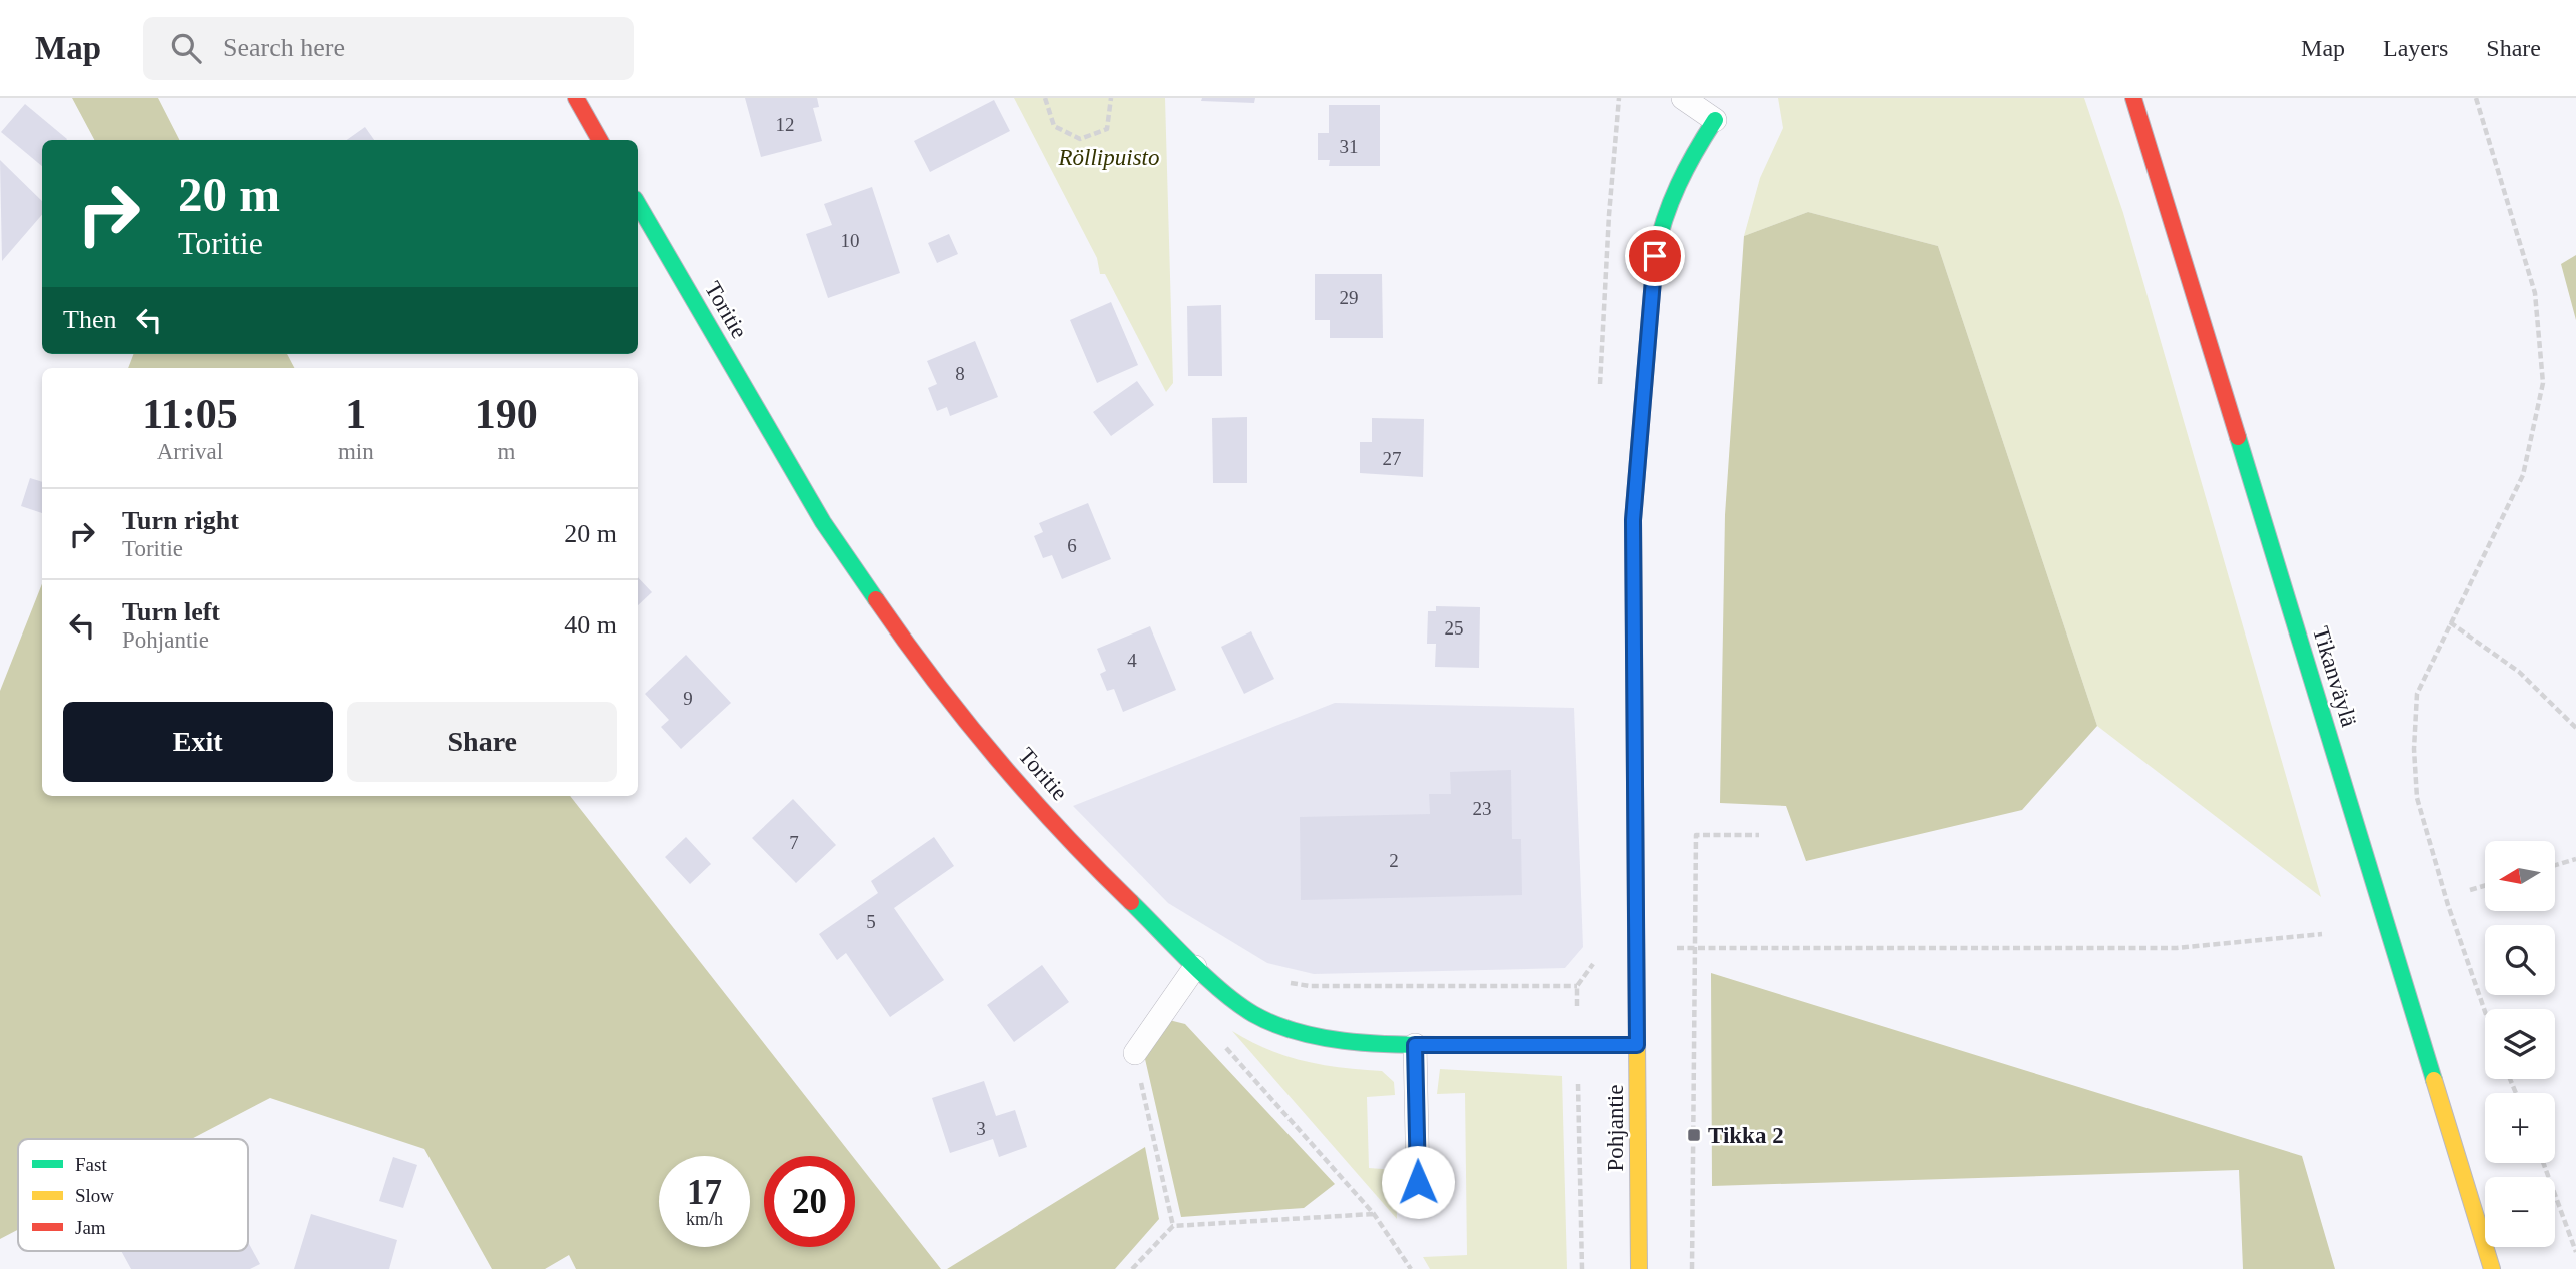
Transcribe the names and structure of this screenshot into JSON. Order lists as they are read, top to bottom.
{
  "streets": {
    "street": ["Toritie", "Tikanväylä", "Pohjantie"]
  },
  "crossings": [
    ["Toritie", "Pohjantie"]
  ],
  "parks": ["Röllipuisto"],
  "places": {
    "transit": ["Tikka 2"]
  },
  "house_numbers": [
    "12",
    "31",
    "10",
    "29",
    "8",
    "27",
    "6",
    "25",
    "4",
    "9",
    "23",
    "7",
    "2",
    "5",
    "3"
  ],
  "legend": ["Fast", "Slow", "Jam"],
  "north": "left",
  "page": {
    "header": "Map",
    "search": "Search here",
    "nav": ["Map", "Layers", "Share"],
    "turn": ["20 m", "Toritie"],
    "then": "Then",
    "eta": [
      "11:05",
      "Arrival",
      "1",
      "min",
      "190",
      "m"
    ],
    "list": [
      {
        "name": "Turn right",
        "note": "Toritie",
        "value": "20 m"
      },
      {
        "name": "Turn left",
        "note": "Pohjantie",
        "value": "40 m"
      }
    ],
    "buttons": ["Exit", "Share"],
    "map_buttons": ["+", "−"],
    "speed": "17 km/h",
    "limit": "20"
  }
}
